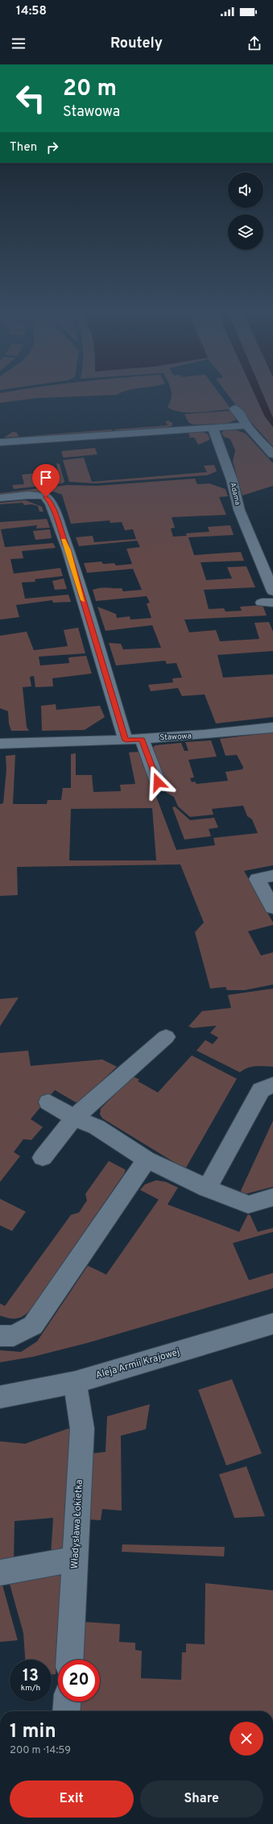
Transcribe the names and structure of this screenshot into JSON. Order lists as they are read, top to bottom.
{
  "streets": {
    "street": [
      "Adama",
      "Stawowa",
      "Aleja Armii Krajowej",
      "Władysława Łokietka"
    ]
  },
  "crossings": [
    ["Aleja Armii Krajowej", "Władysława Łokietka"]
  ],
  "page": {
    "status": "14:58",
    "header": "Routely",
    "turn": ["20 m", "Stawowa"],
    "then": "Then",
    "speed": "13 km/h",
    "limit": "20",
    "heading": ["1 min", "200 m · 14:59"],
    "buttons": ["Exit", "Share"]
  }
}
